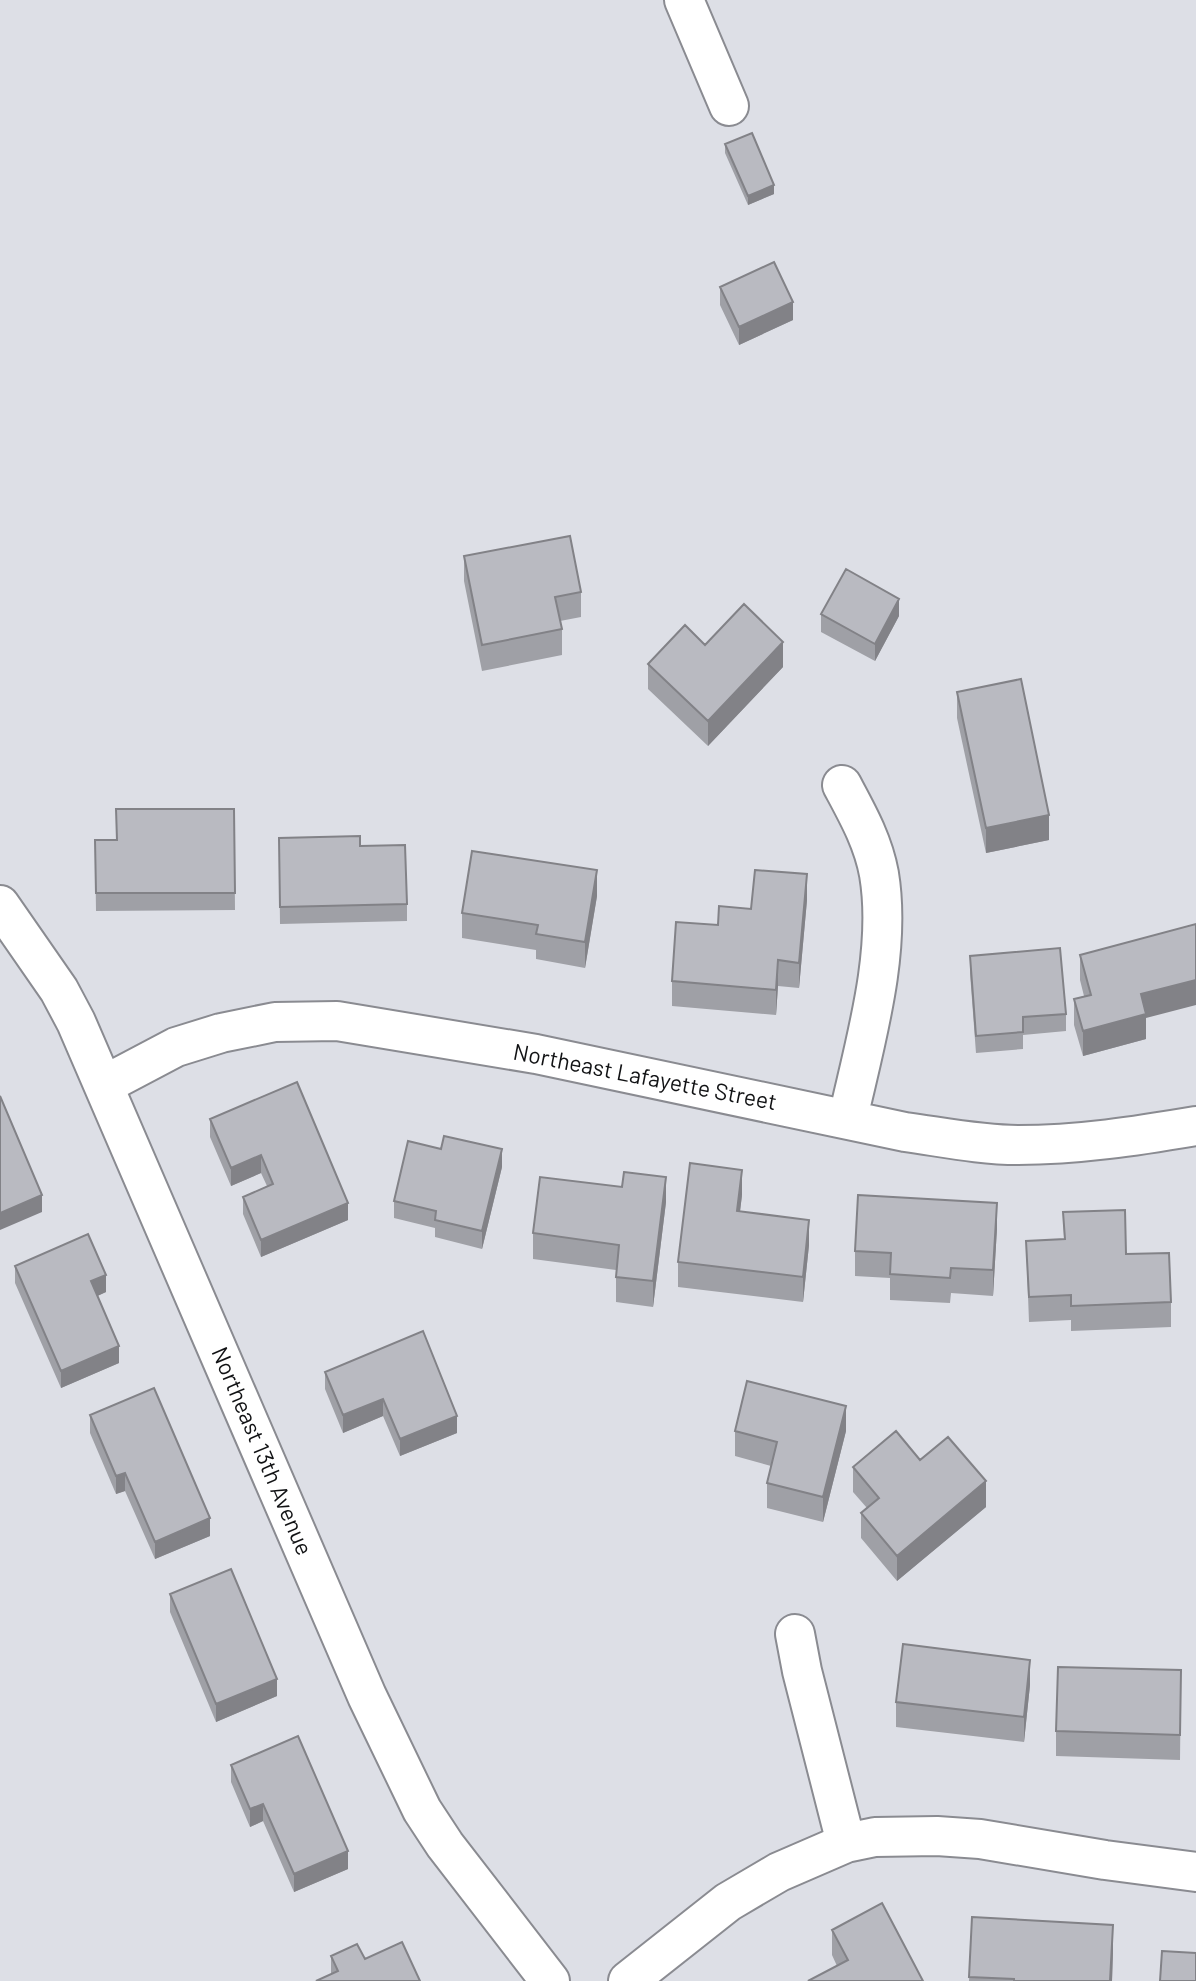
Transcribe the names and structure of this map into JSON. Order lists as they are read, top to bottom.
{
  "streets": {
    "street": ["Northeast Lafayette Street", "Northeast 13th Avenue"]
  },
  "crossings": [
    ["Northeast Lafayette Street", "Northeast 13th Avenue"]
  ]
}
